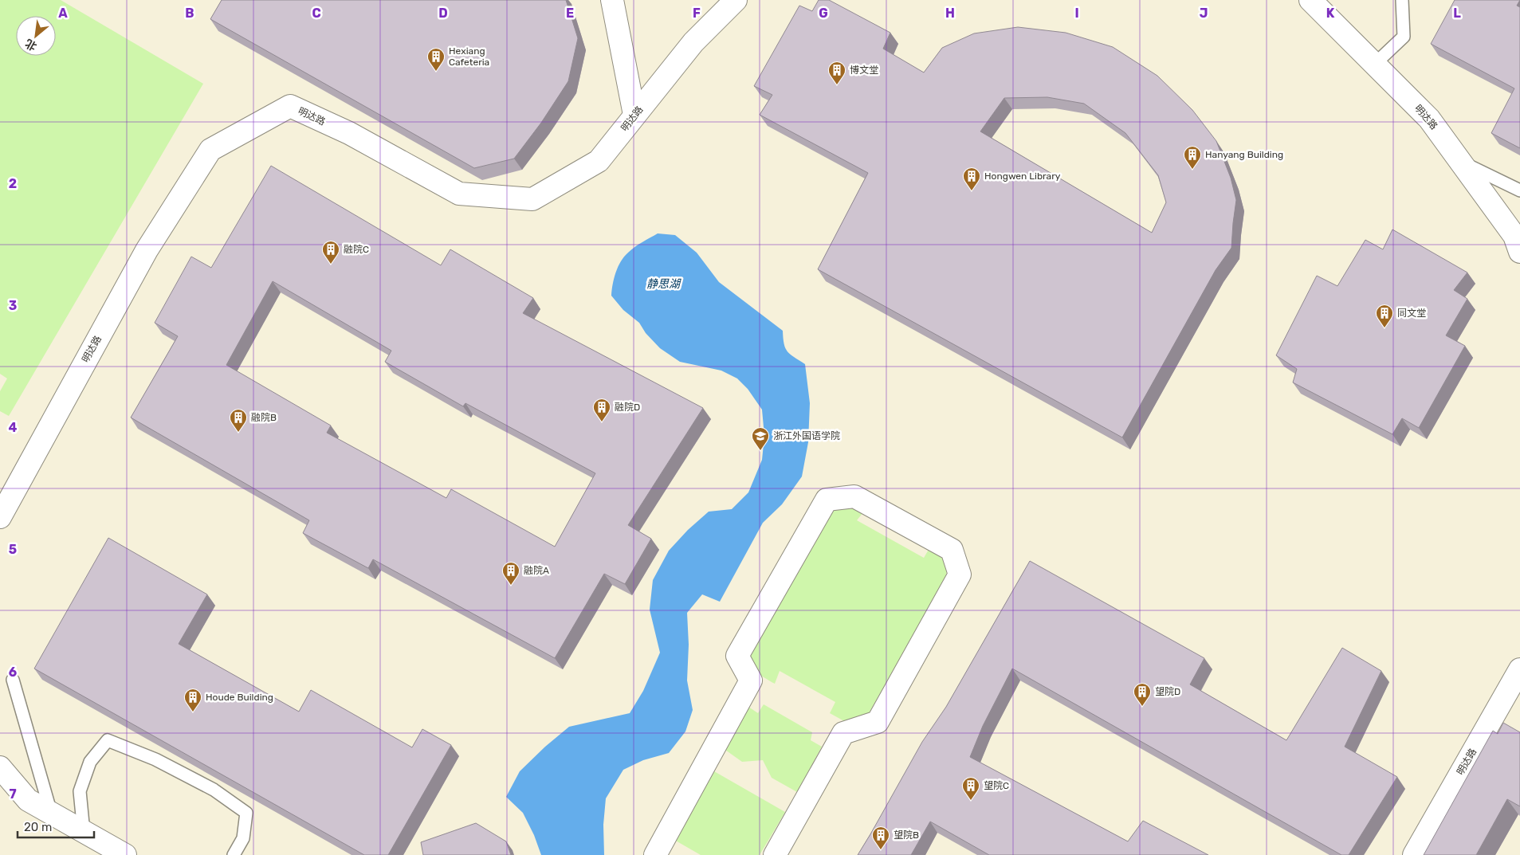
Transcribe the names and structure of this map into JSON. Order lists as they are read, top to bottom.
{
  "streets": {
    "street": ["明达路"]
  },
  "water": ["静思湖"],
  "places": {
    "building": [
      "Hexiang Cafeteria",
      "博文堂",
      "Hanyang Building",
      "Hongwen Library",
      "融院C",
      "同文堂",
      "融院D",
      "融院B",
      "融院A",
      "望院D",
      "Houde Building",
      "望院C",
      "望院B"
    ],
    "school or university": ["浙江外国语学院"]
  },
  "scale_bar": "20 m",
  "north": "bottom left",
  "grid": {
    "columns": [
      "A",
      "B",
      "C",
      "D",
      "E",
      "F",
      "G",
      "H",
      "I",
      "J",
      "K",
      "L"
    ],
    "rows": [
      "2",
      "3",
      "4",
      "5",
      "6",
      "7"
    ]
  }
}
